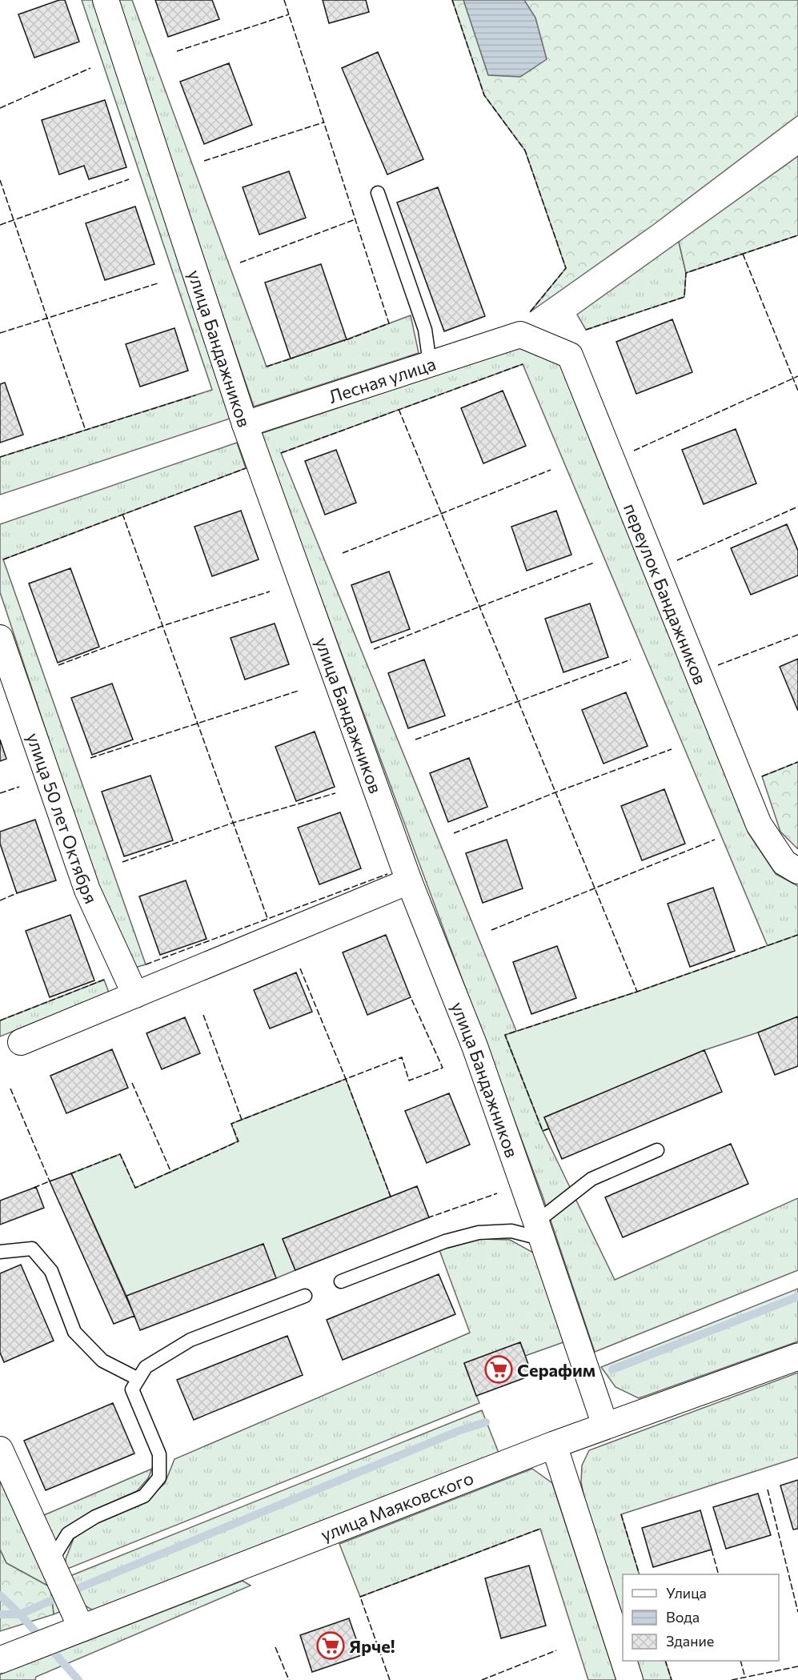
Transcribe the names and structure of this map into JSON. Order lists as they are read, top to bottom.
{
  "streets": {
    "main road": ["улица Маяковского"],
    "street": [
      "улица Бандажников",
      "Лесная улица",
      "переулок Бандажников",
      "улица 50 лет Октября"
    ]
  },
  "crossings": [
    ["улица Бандажников", "Лесная улица"],
    ["улица Бандажников", "улица Маяковского"],
    ["Лесная улица", "переулок Бандажников"]
  ],
  "places": {
    "supermarket": ["Серафим", "Ярче!"]
  },
  "legend": ["Улица", "Вода", "Здание"]
}
